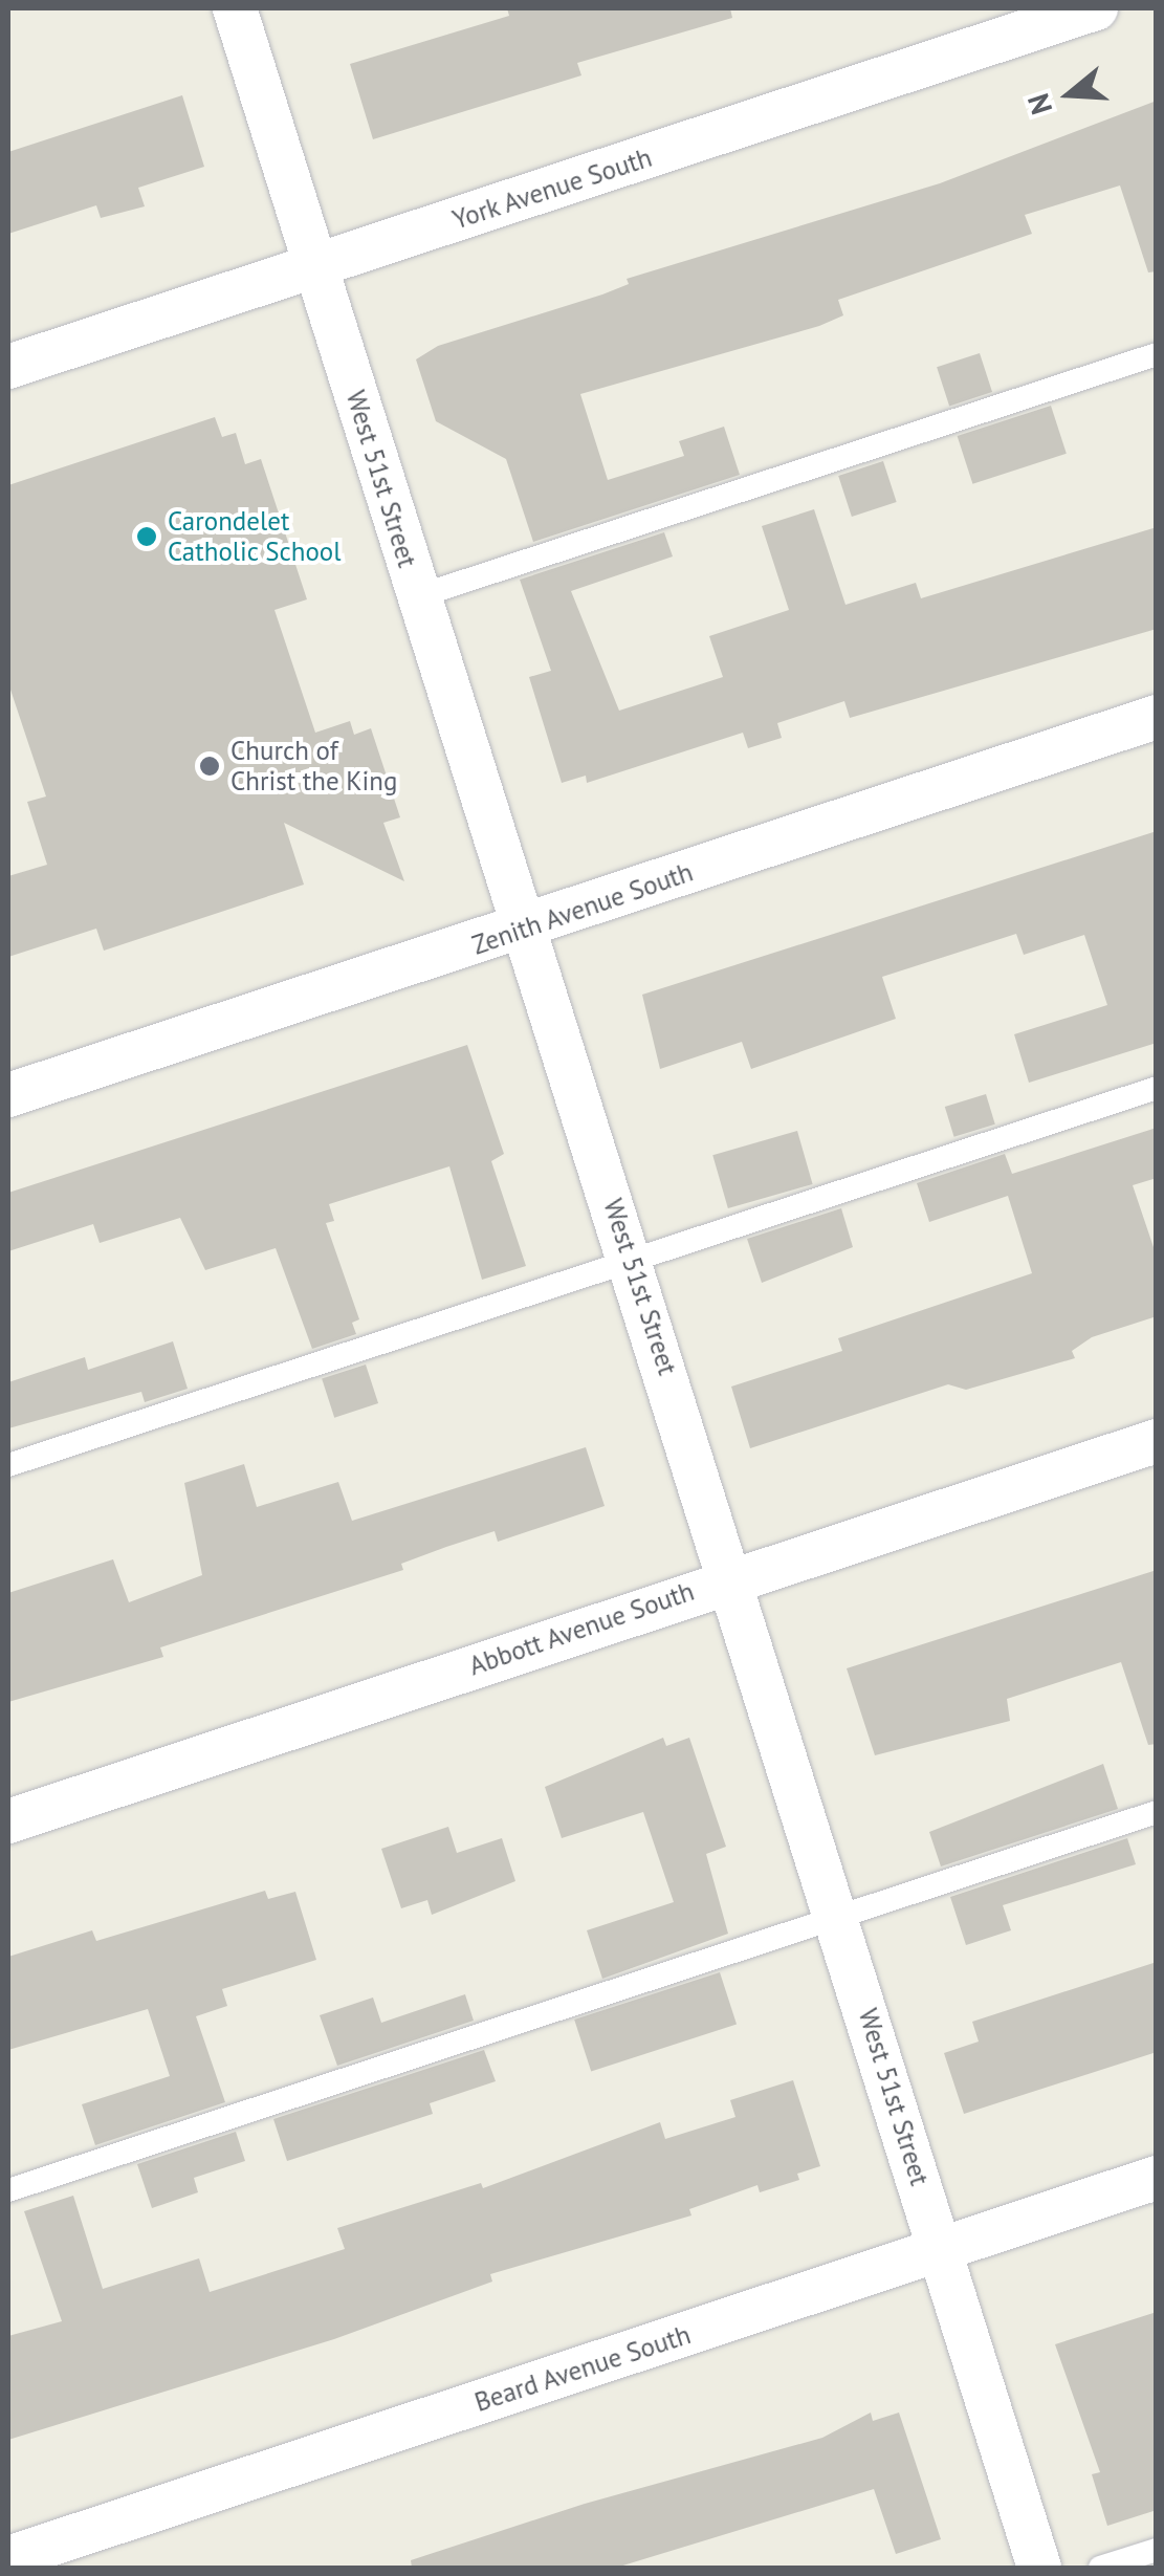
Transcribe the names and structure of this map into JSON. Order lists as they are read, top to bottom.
{
  "streets": {
    "street": [
      "York Avenue South",
      "West 51st Street",
      "Zenith Avenue South",
      "Abbott Avenue South",
      "Beard Avenue South"
    ]
  },
  "crossings": [
    ["York Avenue South", "West 51st Street"],
    ["West 51st Street", "Zenith Avenue South"],
    ["West 51st Street", "Abbott Avenue South"],
    ["West 51st Street", "Beard Avenue South"]
  ],
  "places": ["Carondelet Catholic School", "Church of Christ the King"],
  "north": "left"
}
